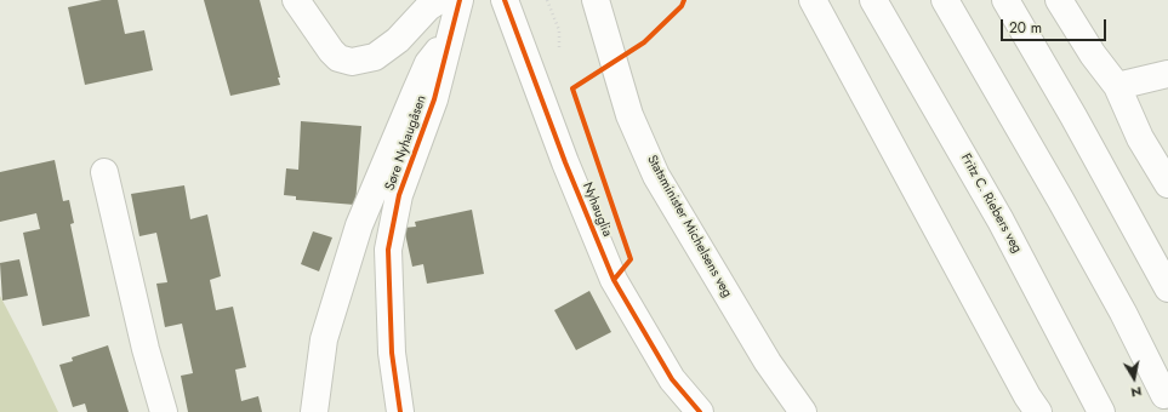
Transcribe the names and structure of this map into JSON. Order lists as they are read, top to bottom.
{
  "streets": {
    "main road": [
      "Søre Nyhaugåsen",
      "Fritz C. Riebers veg",
      "Nyhauglia",
      "Statsminister Michelsens veg"
    ]
  },
  "scale_bar": "20 m",
  "north": "bottom"
}
